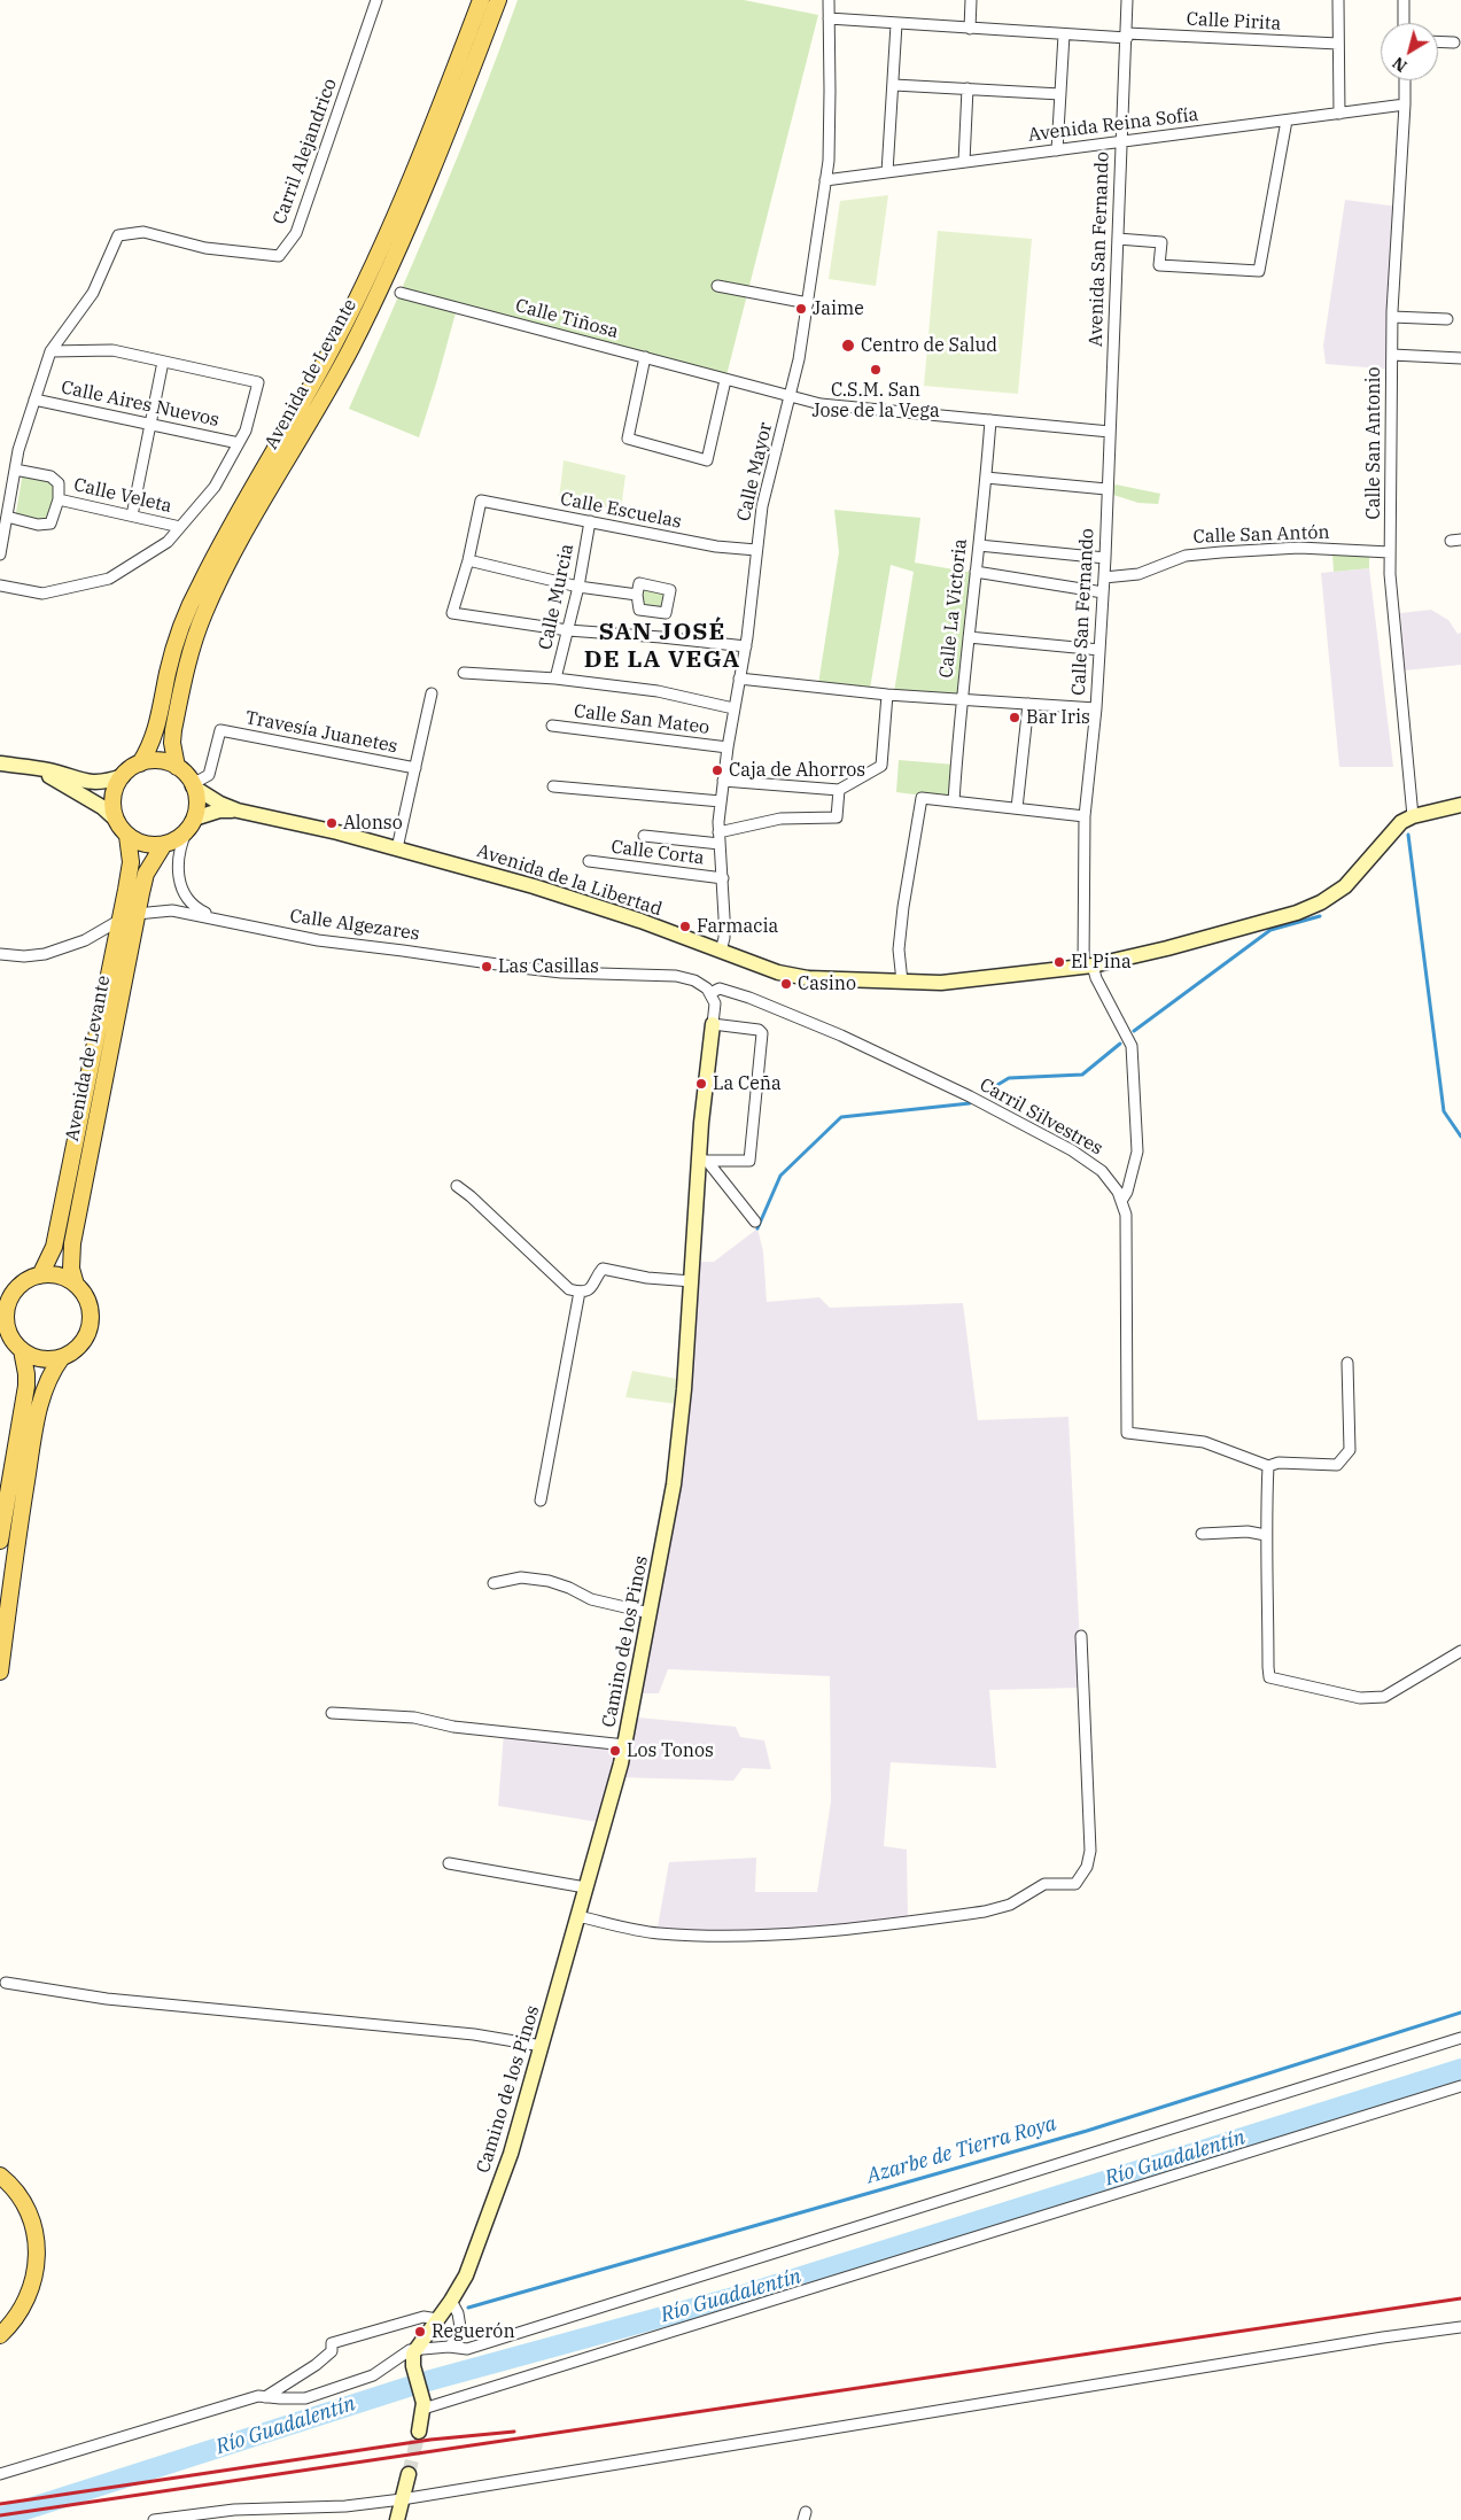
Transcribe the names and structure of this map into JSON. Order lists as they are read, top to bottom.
{
  "streets": {
    "main road": ["Avenida de Levante", "Avenida de la Libertad", "Camino de los Pinos"],
    "street": [
      "Calle Pirita",
      "Avenida Reina Sofía",
      "Carril Alejandrico",
      "Avenida San Fernando",
      "Calle Tiñosa",
      "Calle Aires Nuevos",
      "Calle San Antonio",
      "Calle Mayor",
      "Calle Veleta",
      "Calle Escuelas",
      "Calle San Antón",
      "Calle Murcia",
      "Calle La Victoria",
      "Calle San Fernando",
      "Calle San Mateo",
      "Travesía Juanetes",
      "Calle Corta",
      "Calle Algezares",
      "Carril Silvestres"
    ]
  },
  "crossings": [
    ["Calle Pirita", "Avenida San Fernando"],
    ["Calle Pirita", "Calle Mayor"],
    ["Avenida Reina Sofía", "Avenida San Fernando"],
    ["Avenida Reina Sofía", "Calle San Antonio"],
    ["Avenida Reina Sofía", "Calle Mayor"],
    ["Avenida San Fernando", "Calle Tiñosa"],
    ["Avenida San Fernando", "Calle San Fernando"],
    ["Calle Tiñosa", "Calle Mayor"],
    ["Calle Tiñosa", "Calle La Victoria"],
    ["Calle Tiñosa", "Calle San Fernando"],
    ["Avenida de Levante", "Travesía Juanetes"],
    ["Avenida de Levante", "Avenida de la Libertad"],
    ["Avenida de Levante", "Calle Algezares"],
    ["Calle San Antonio", "Calle San Antón"],
    ["Calle San Antonio", "Avenida de la Libertad"],
    ["Calle Mayor", "Calle Escuelas"],
    ["Calle Mayor", "Calle San Mateo"],
    ["Calle Mayor", "Calle Corta"],
    ["Calle Mayor", "Avenida de la Libertad"],
    ["Calle Escuelas", "Calle Murcia"],
    ["Calle San Antón", "Calle San Fernando"],
    ["Calle San Fernando", "Avenida de la Libertad"],
    ["Travesía Juanetes", "Avenida de la Libertad"],
    ["Calle Algezares", "Carril Silvestres"],
    ["Calle Algezares", "Camino de los Pinos"],
    ["Carril Silvestres", "Camino de los Pinos"]
  ],
  "districts": ["SAN JOSÉ DE LA VEGA"],
  "water": ["Azarbe de Tierra Roya", "Río Guadalentín"],
  "places": [
    "Jaime",
    "Centro de Salud",
    "C.S.M. San Jose de la Vega",
    "Bar Iris",
    "Caja de Ahorros",
    "Alonso",
    "Farmacia",
    "El Pina",
    "Las Casillas",
    "Casino",
    "La Ceña",
    "Los Tonos",
    "Reguerón"
  ],
  "north": "bottom left"
}
